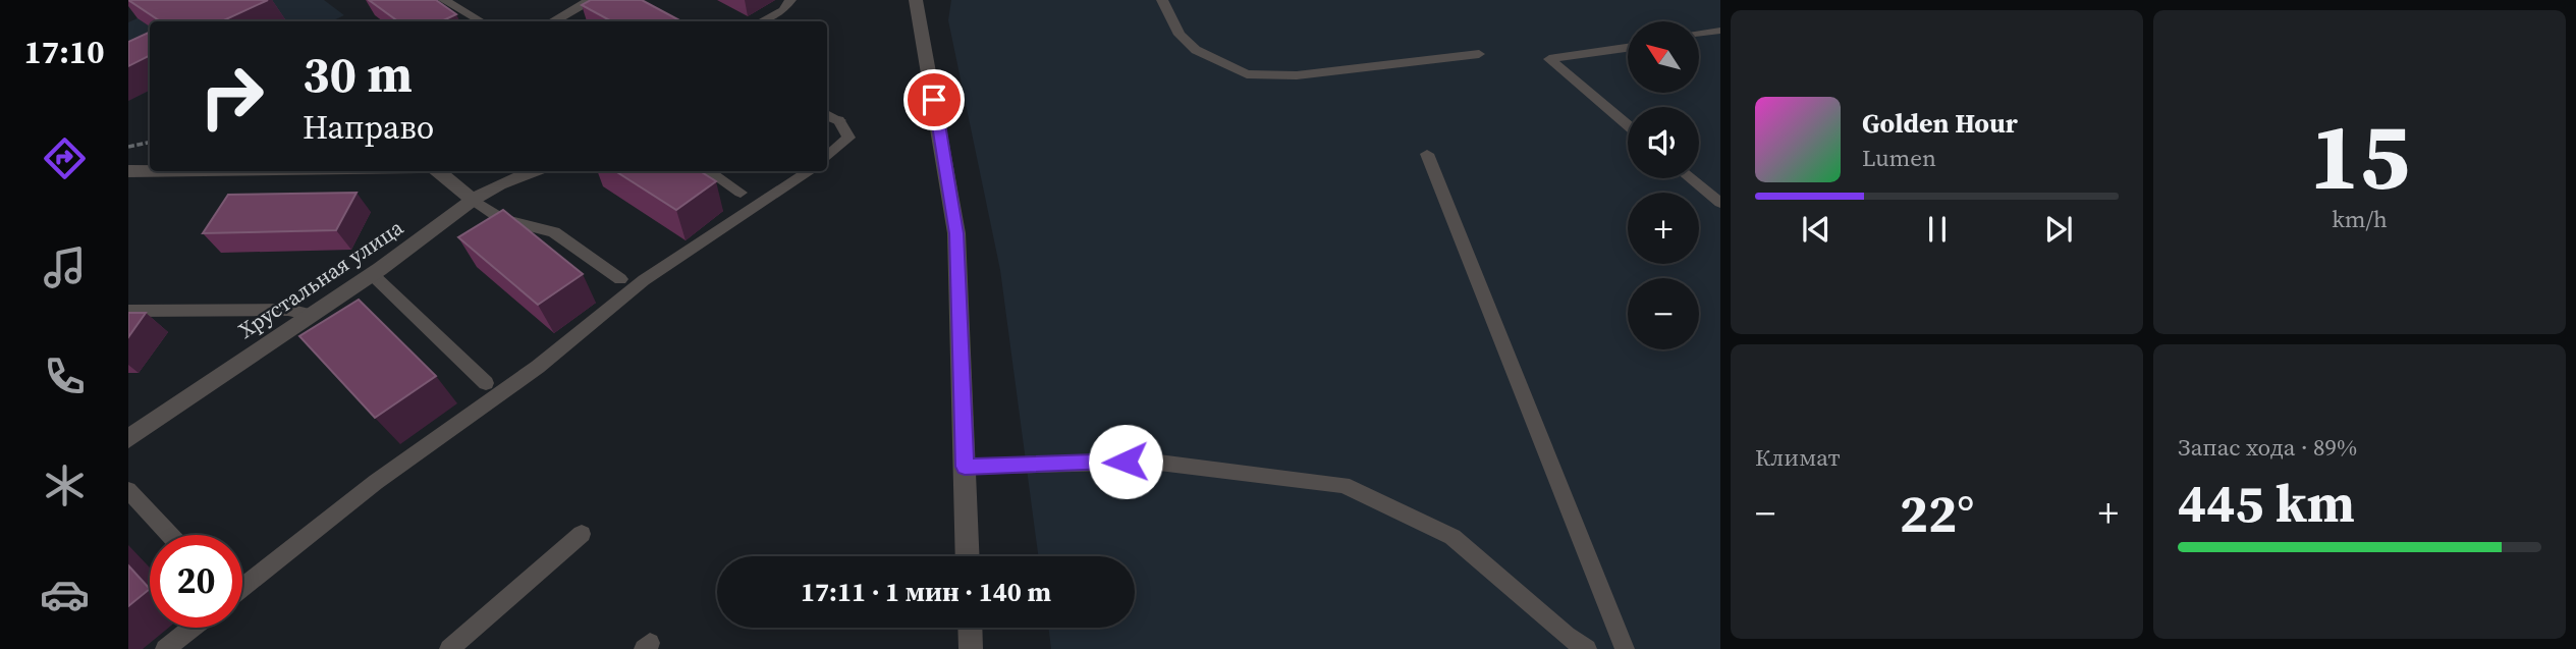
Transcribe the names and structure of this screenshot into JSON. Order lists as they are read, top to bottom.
{
  "streets": {
    "street": ["Хрустальная улица"]
  },
  "north": "top left",
  "page": {
    "tabs": "17:10",
    "tile": [
      ["15", "km/h"],
      "Климат",
      ["Запас хода · 89%", "445 km"]
    ],
    "map_buttons": ["+", "−"],
    "turn": ["30 m", "Направо"],
    "song": ["Golden Hour", "Lumen"],
    "heat": ["−", "22°", "+"],
    "limit": "20",
    "trip": "17:11 · 1 мин · 140 m"
  }
}
